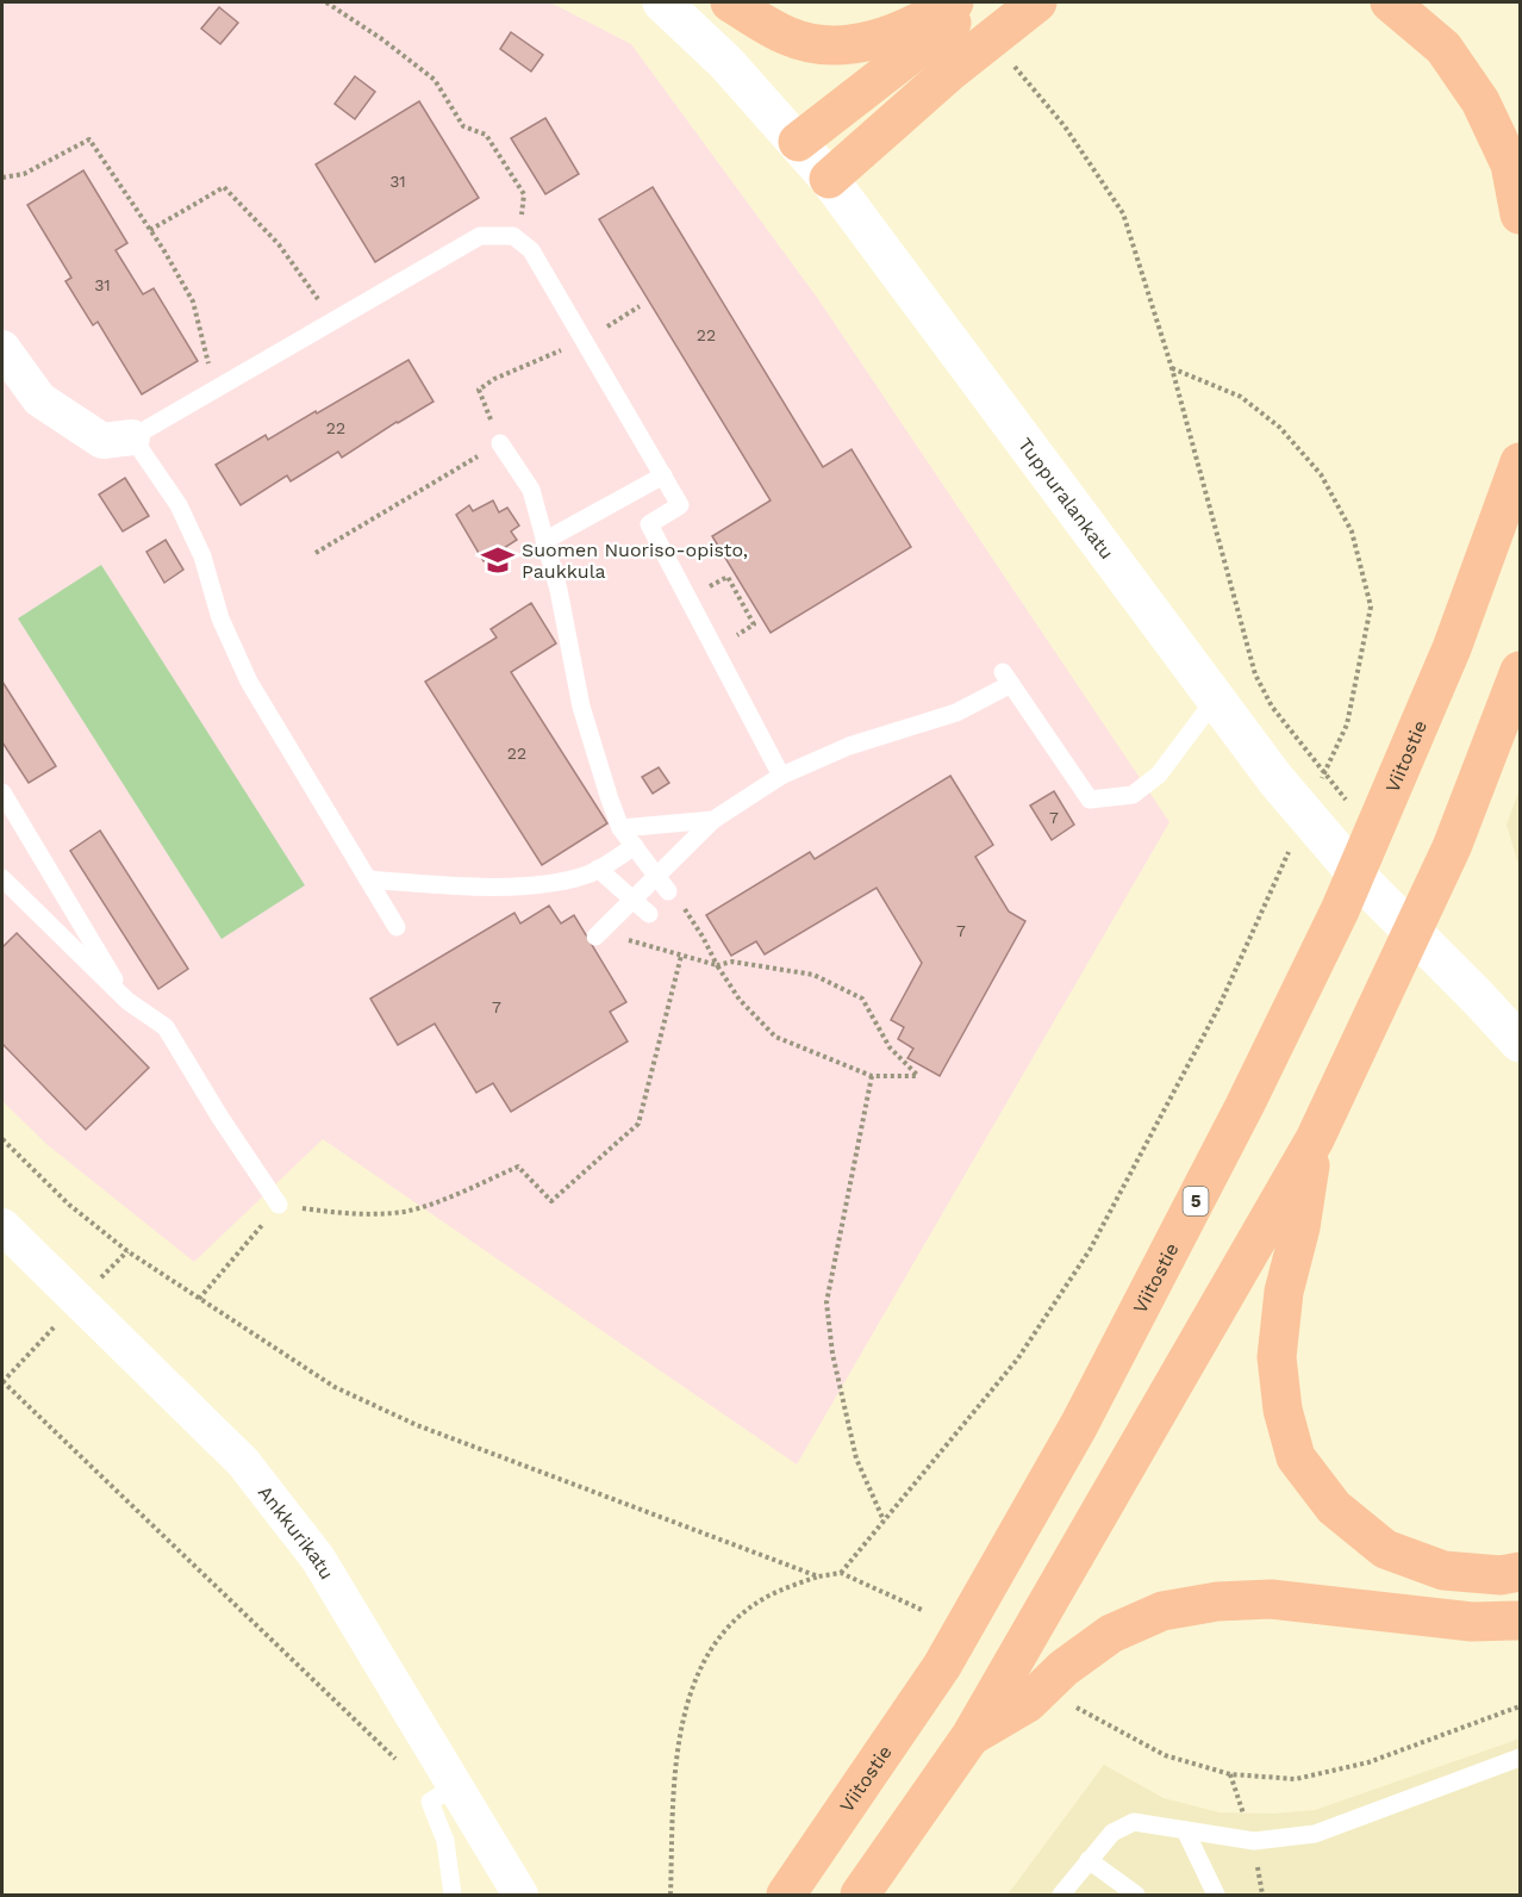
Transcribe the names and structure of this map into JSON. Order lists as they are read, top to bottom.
{
  "streets": {
    "highway": ["Viitostie", "5"],
    "street": ["Tuppuralankatu", "Ankkurikatu"]
  },
  "places": {
    "school or university": ["Suomen Nuoriso-opisto, Paukkula"]
  },
  "house_numbers": [
    "31",
    "31",
    "22",
    "22",
    "22",
    "7",
    "7",
    "7"
  ]
}
